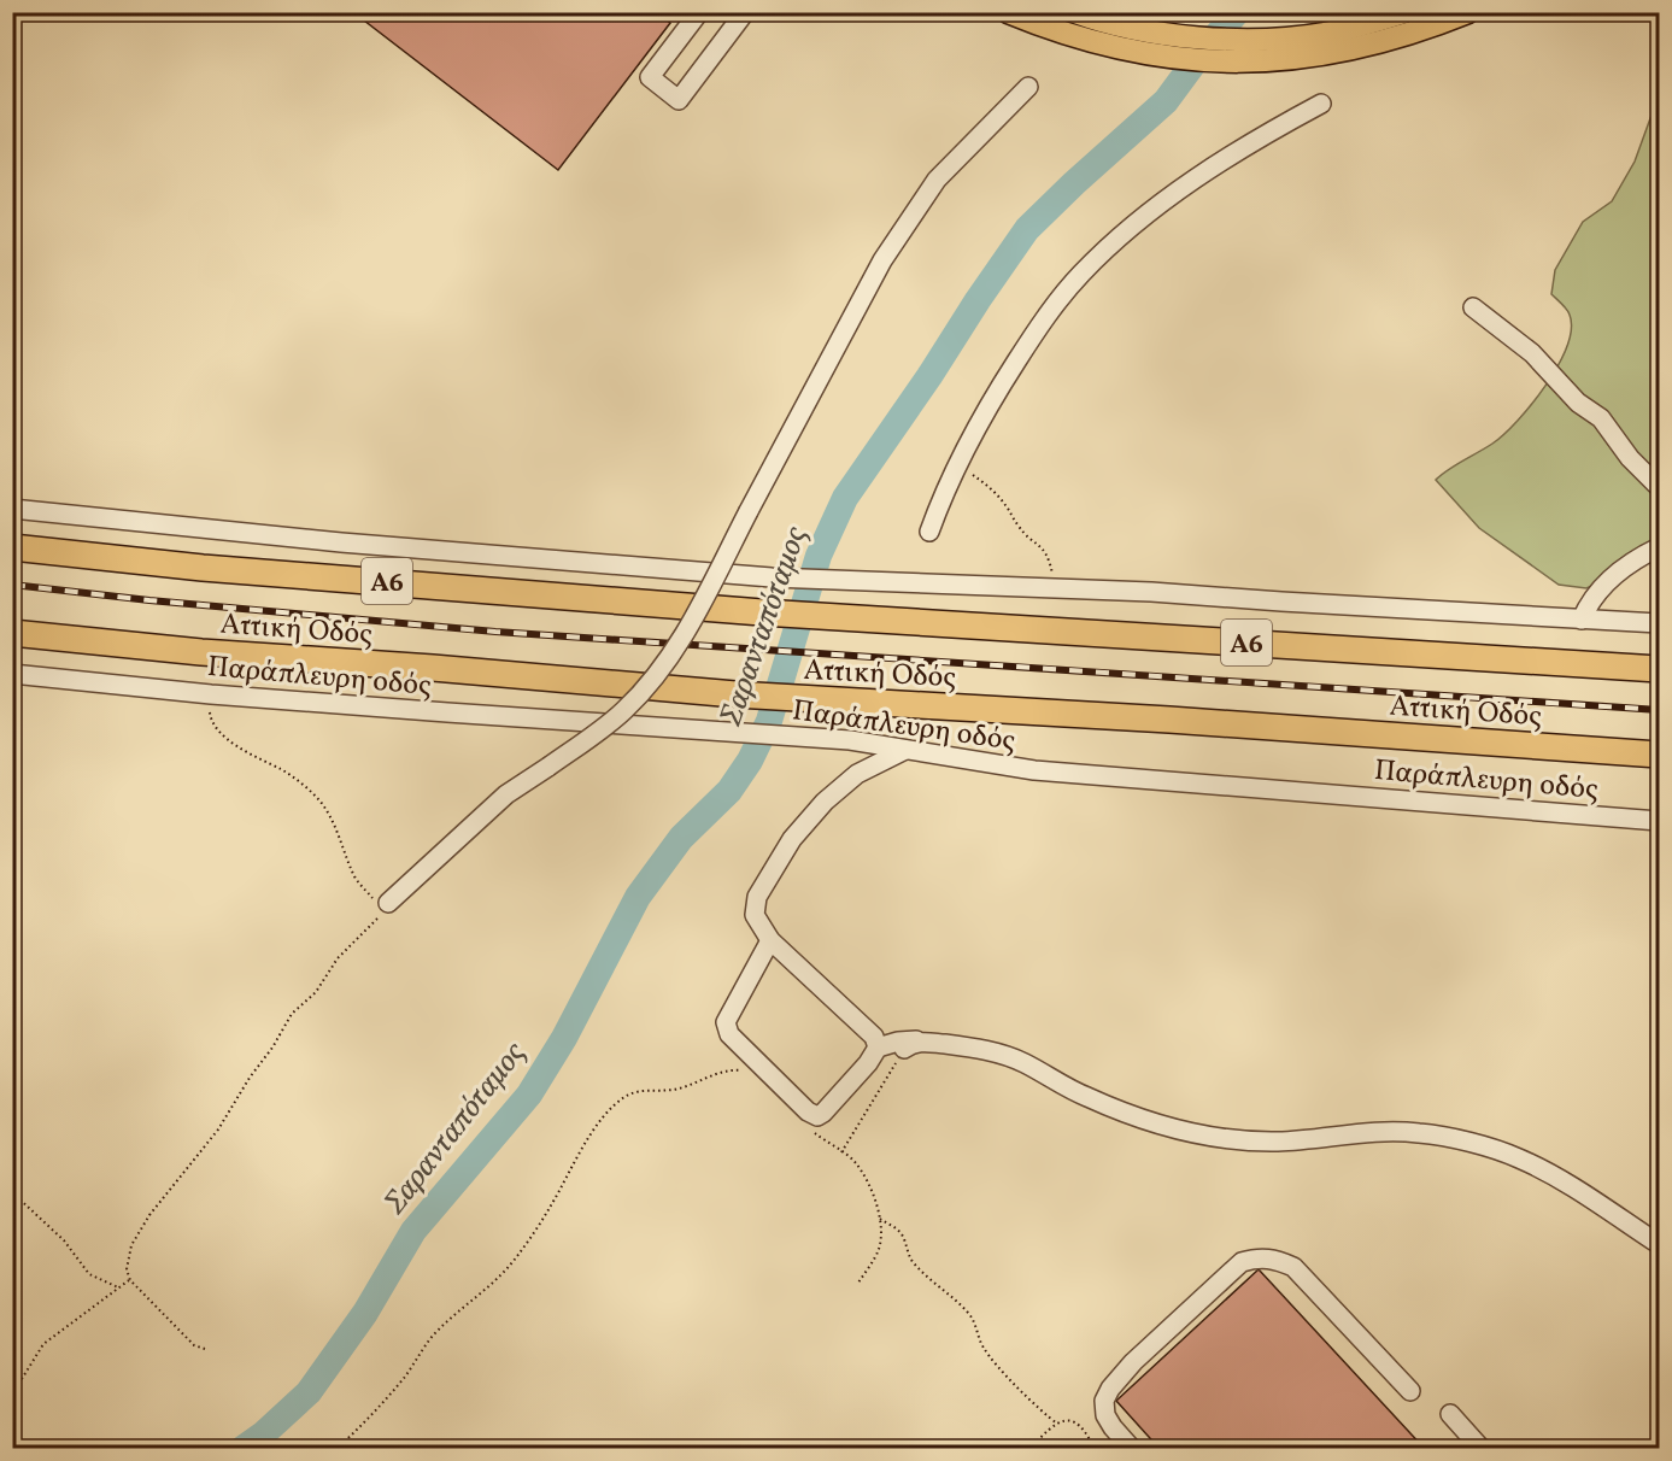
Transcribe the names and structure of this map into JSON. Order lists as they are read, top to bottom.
{
  "streets": {
    "highway": ["Α6", "Αττική Οδός"],
    "street": ["Παράπλευρη οδός"]
  },
  "water": ["Σαρανταπόταμος"]
}
